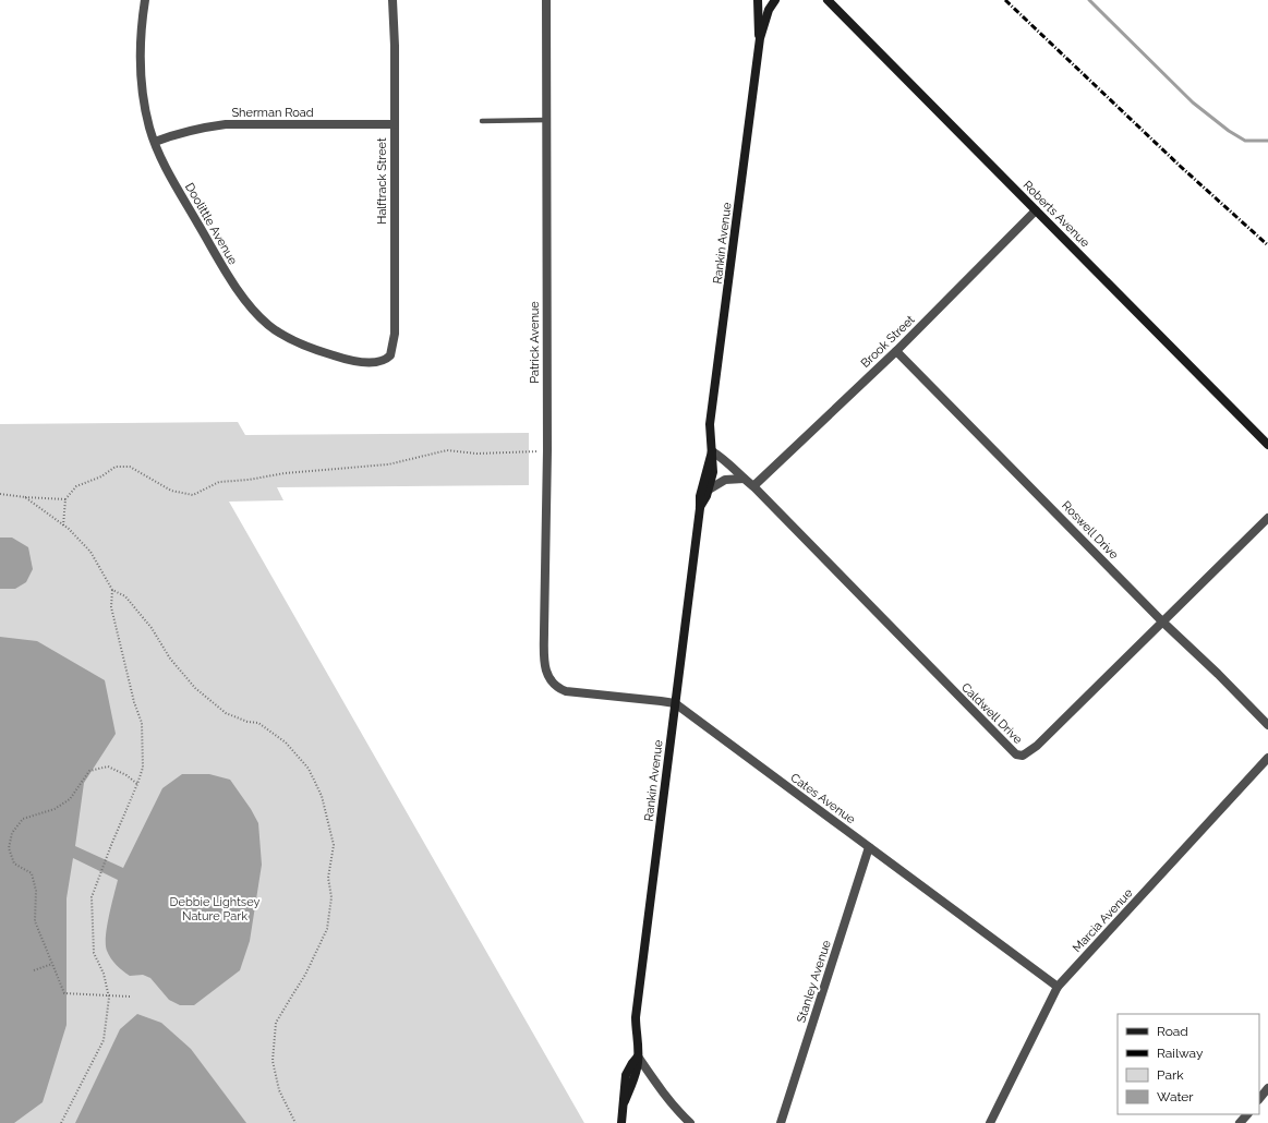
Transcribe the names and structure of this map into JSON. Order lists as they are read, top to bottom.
{
  "streets": {
    "street": [
      "Sherman Road",
      "Halftrack Street",
      "Roberts Avenue",
      "Doolittle Avenue",
      "Rankin Avenue",
      "Brook Street",
      "Patrick Avenue",
      "Roswell Drive",
      "Caldwell Drive",
      "Cates Avenue",
      "Marcia Avenue",
      "Stanley Avenue"
    ]
  },
  "crossings": [
    ["Sherman Road", "Halftrack Street"],
    ["Sherman Road", "Doolittle Avenue"],
    ["Halftrack Street", "Doolittle Avenue"],
    ["Roberts Avenue", "Brook Street"],
    ["Rankin Avenue", "Caldwell Drive"],
    ["Rankin Avenue", "Cates Avenue"],
    ["Brook Street", "Roswell Drive"],
    ["Brook Street", "Caldwell Drive"],
    ["Patrick Avenue", "Cates Avenue"],
    ["Roswell Drive", "Caldwell Drive"],
    ["Cates Avenue", "Marcia Avenue"],
    ["Cates Avenue", "Stanley Avenue"]
  ],
  "parks": ["Debbie Lightsey Nature Park"],
  "legend": [
    "Road",
    "Railway",
    "Park",
    "Water"
  ]
}
